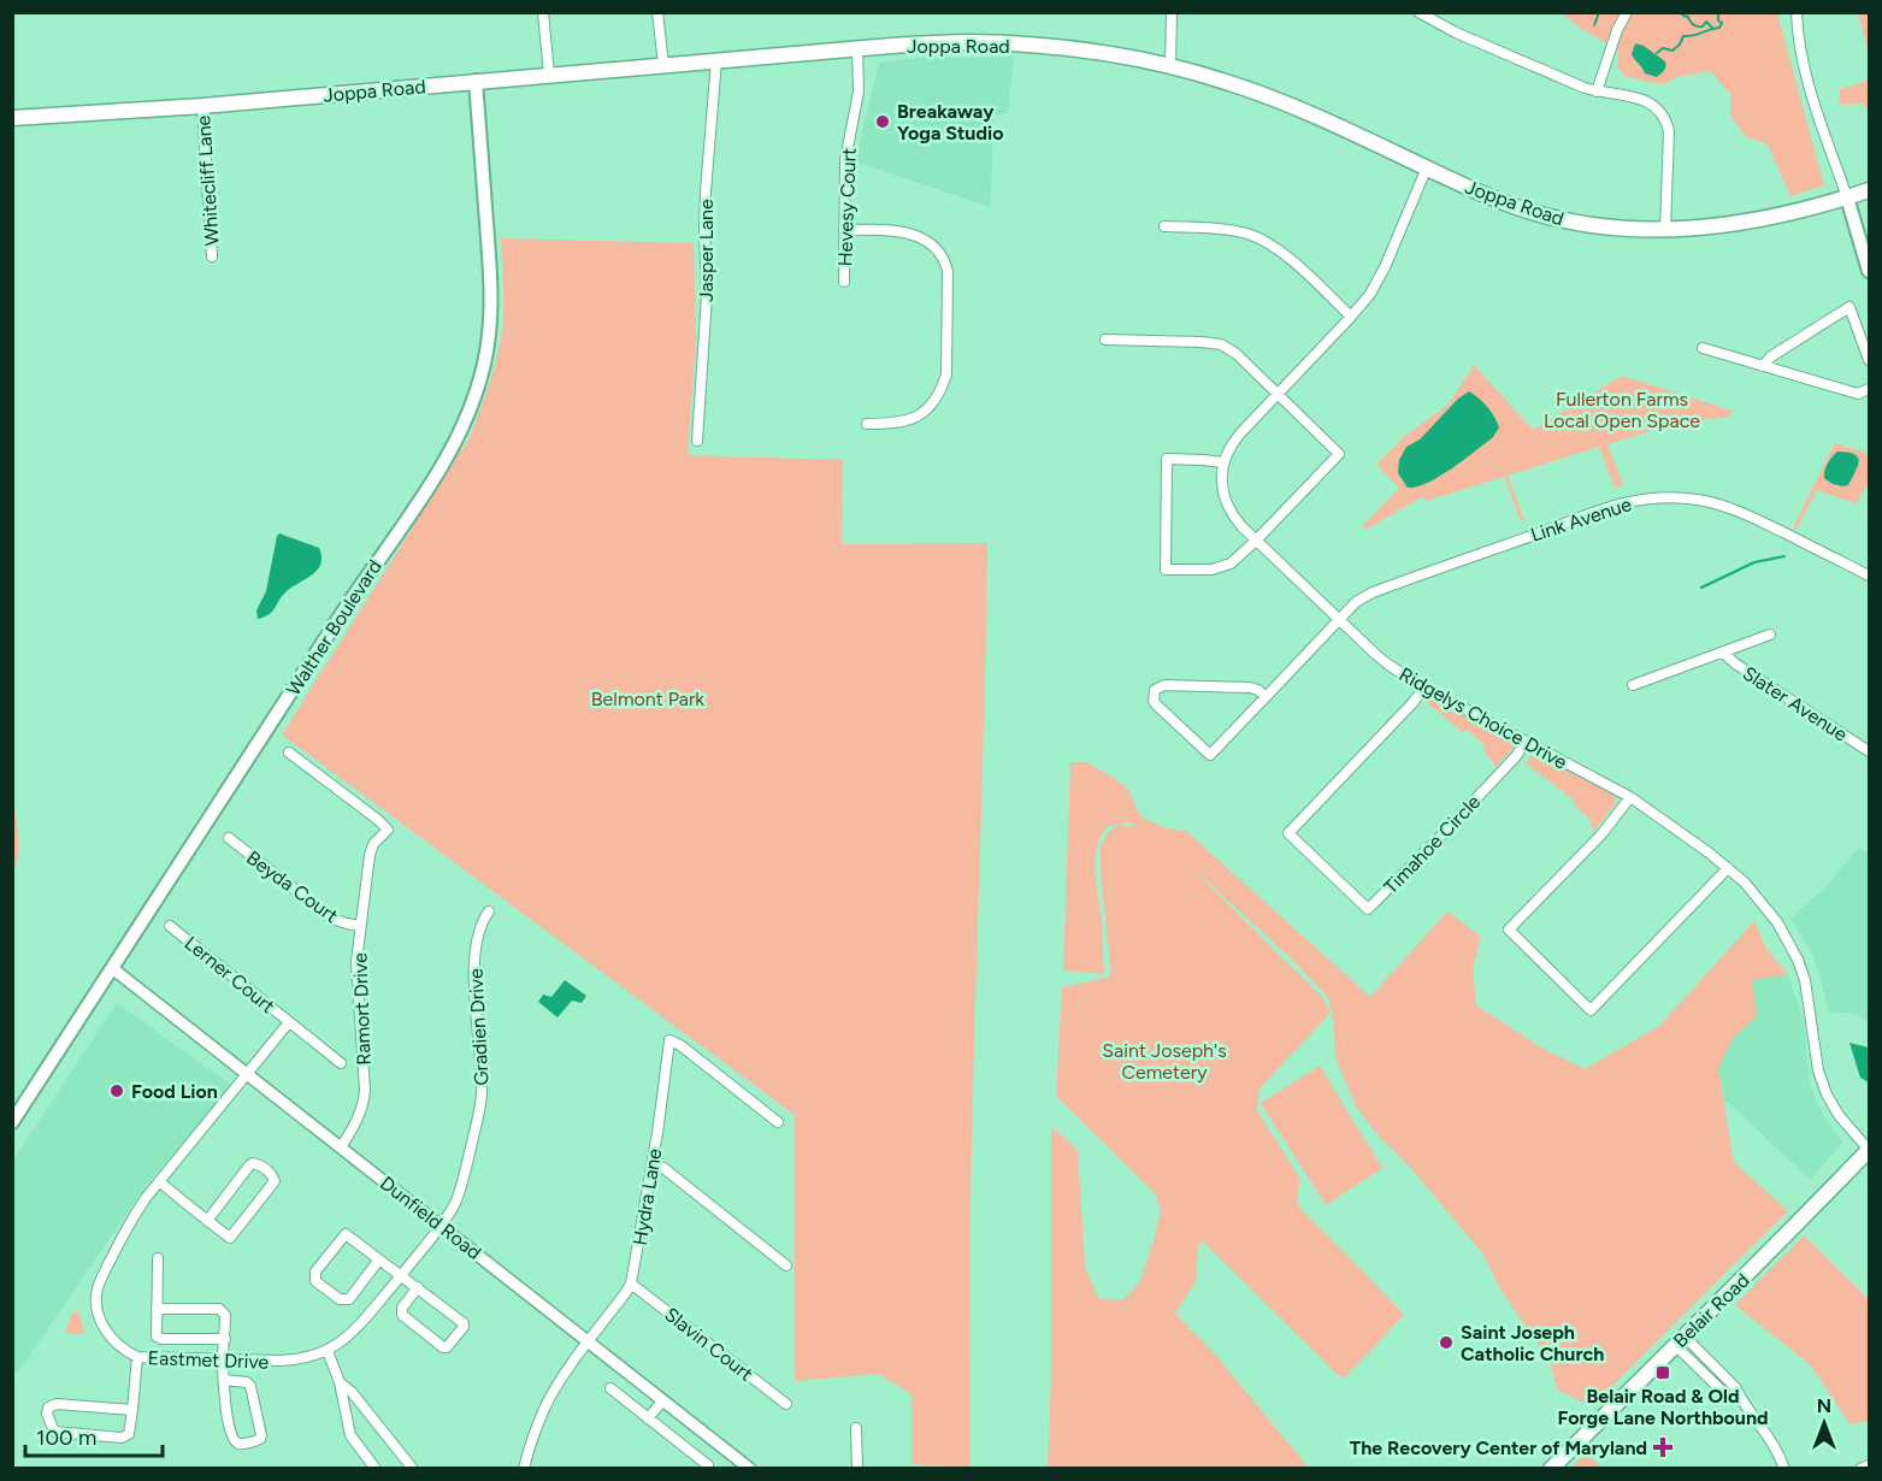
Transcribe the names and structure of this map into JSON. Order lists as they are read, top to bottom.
{
  "streets": {
    "main road": ["Joppa Road", "Walther Boulevard", "Belair Road"],
    "street": [
      "Whitecliff Lane",
      "Hevesy Court",
      "Jasper Lane",
      "Link Avenue",
      "Slater Avenue",
      "Ridgelys Choice Drive",
      "Timahoe Circle",
      "Beyda Court",
      "Lerner Court",
      "Ramort Drive",
      "Gradien Drive",
      "Hydra Lane",
      "Dunfield Road",
      "Slavin Court",
      "Eastmet Drive"
    ]
  },
  "crossings": [
    ["Joppa Road", "Whitecliff Lane"],
    ["Joppa Road", "Hevesy Court"],
    ["Joppa Road", "Jasper Lane"],
    ["Joppa Road", "Walther Boulevard"],
    ["Link Avenue", "Ridgelys Choice Drive"],
    ["Walther Boulevard", "Dunfield Road"],
    ["Ridgelys Choice Drive", "Timahoe Circle"],
    ["Ridgelys Choice Drive", "Belair Road"],
    ["Beyda Court", "Ramort Drive"],
    ["Lerner Court", "Dunfield Road"],
    ["Lerner Court", "Eastmet Drive"],
    ["Ramort Drive", "Dunfield Road"],
    ["Gradien Drive", "Dunfield Road"],
    ["Gradien Drive", "Eastmet Drive"],
    ["Hydra Lane", "Dunfield Road"],
    ["Hydra Lane", "Slavin Court"],
    ["Dunfield Road", "Eastmet Drive"]
  ],
  "parks": ["Fullerton Farms Local Open Space", "Belmont Park", "Saint Joseph's Cemetery"],
  "places": {
    "other": ["Breakaway Yoga Studio", "Food Lion", "Saint Joseph Catholic Church"],
    "transit": ["Belair Road & Old Forge Lane Northbound"],
    "health": ["The Recovery Center of Maryland"]
  },
  "scale_bar": "100 m",
  "north": "top"
}
